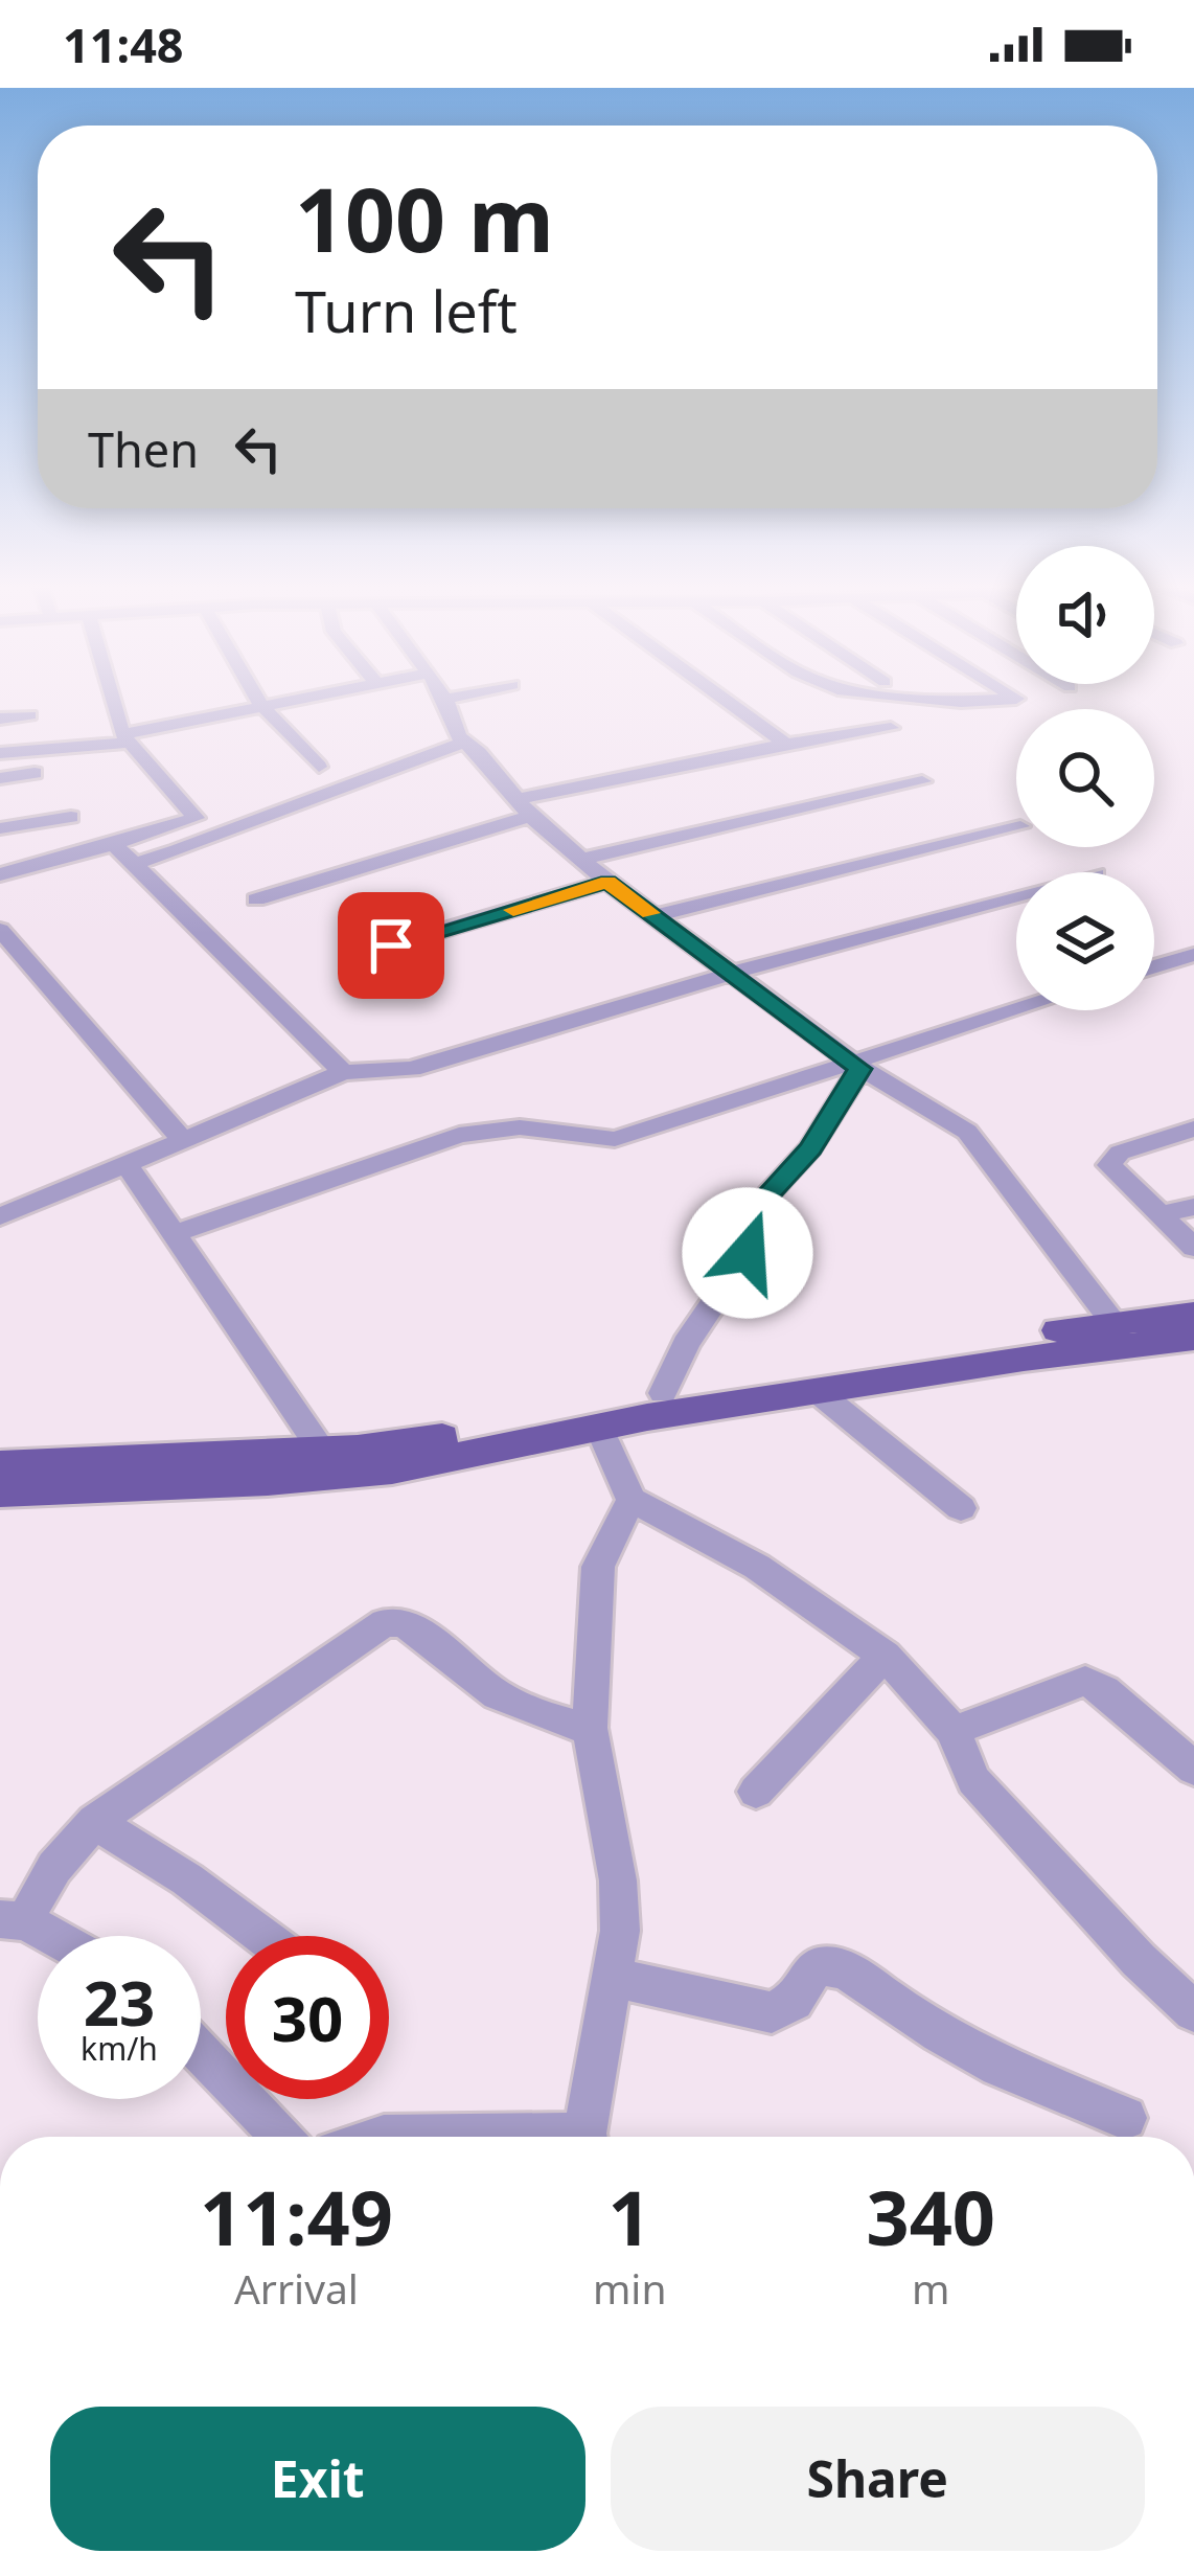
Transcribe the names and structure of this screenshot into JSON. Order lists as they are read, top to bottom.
{
  "page": {
    "status": "11:48",
    "turn": ["100 m", "Turn left"],
    "then": "Then",
    "speed": "23 km/h",
    "limit": "30",
    "eta": [
      "11:49",
      "Arrival",
      "1",
      "min",
      "340",
      "m"
    ],
    "buttons": ["Exit", "Share"]
  }
}
